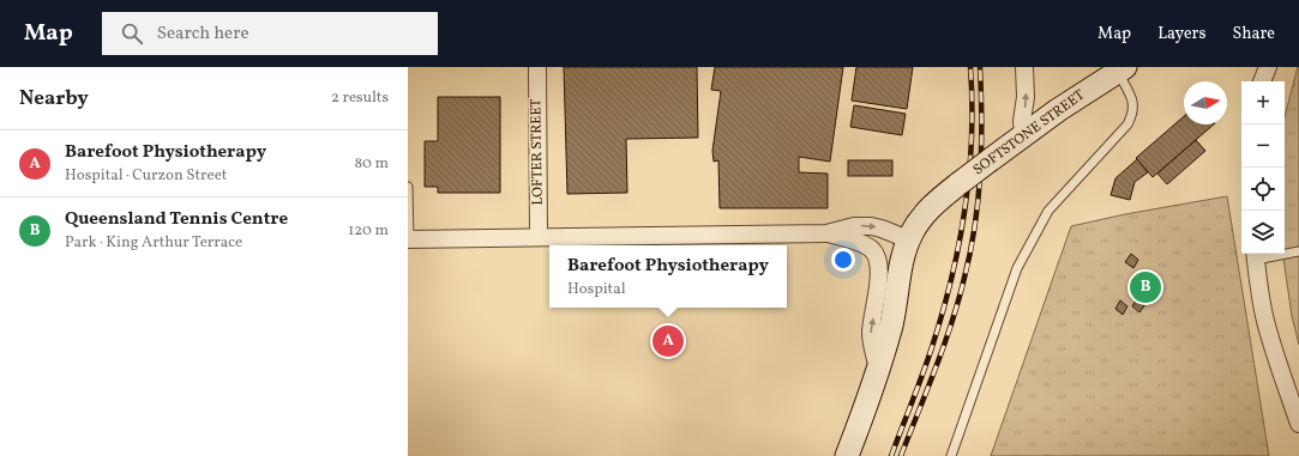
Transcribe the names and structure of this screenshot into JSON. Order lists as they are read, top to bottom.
{
  "streets": {
    "main road": ["SOFTSTONE STREET"],
    "street": ["LOFTER STREET"]
  },
  "north": "right",
  "page": {
    "header": "Map",
    "search": "Search here",
    "nav": ["Map", "Layers", "Share"],
    "heading": ["Nearby", "2 results"],
    "map_buttons": ["+", "−"],
    "list": [
      {
        "mark": "A",
        "name": "Barefoot Physiotherapy",
        "note": "Hospital · Curzon Street",
        "value": "80 m"
      },
      {
        "mark": "B",
        "name": "Queensland Tennis Centre",
        "note": "Park · King Arthur Terrace",
        "value": "120 m"
      }
    ],
    "popup": ["Barefoot Physiotherapy", "Hospital"],
    "pins": ["B", "A"]
  }
}
